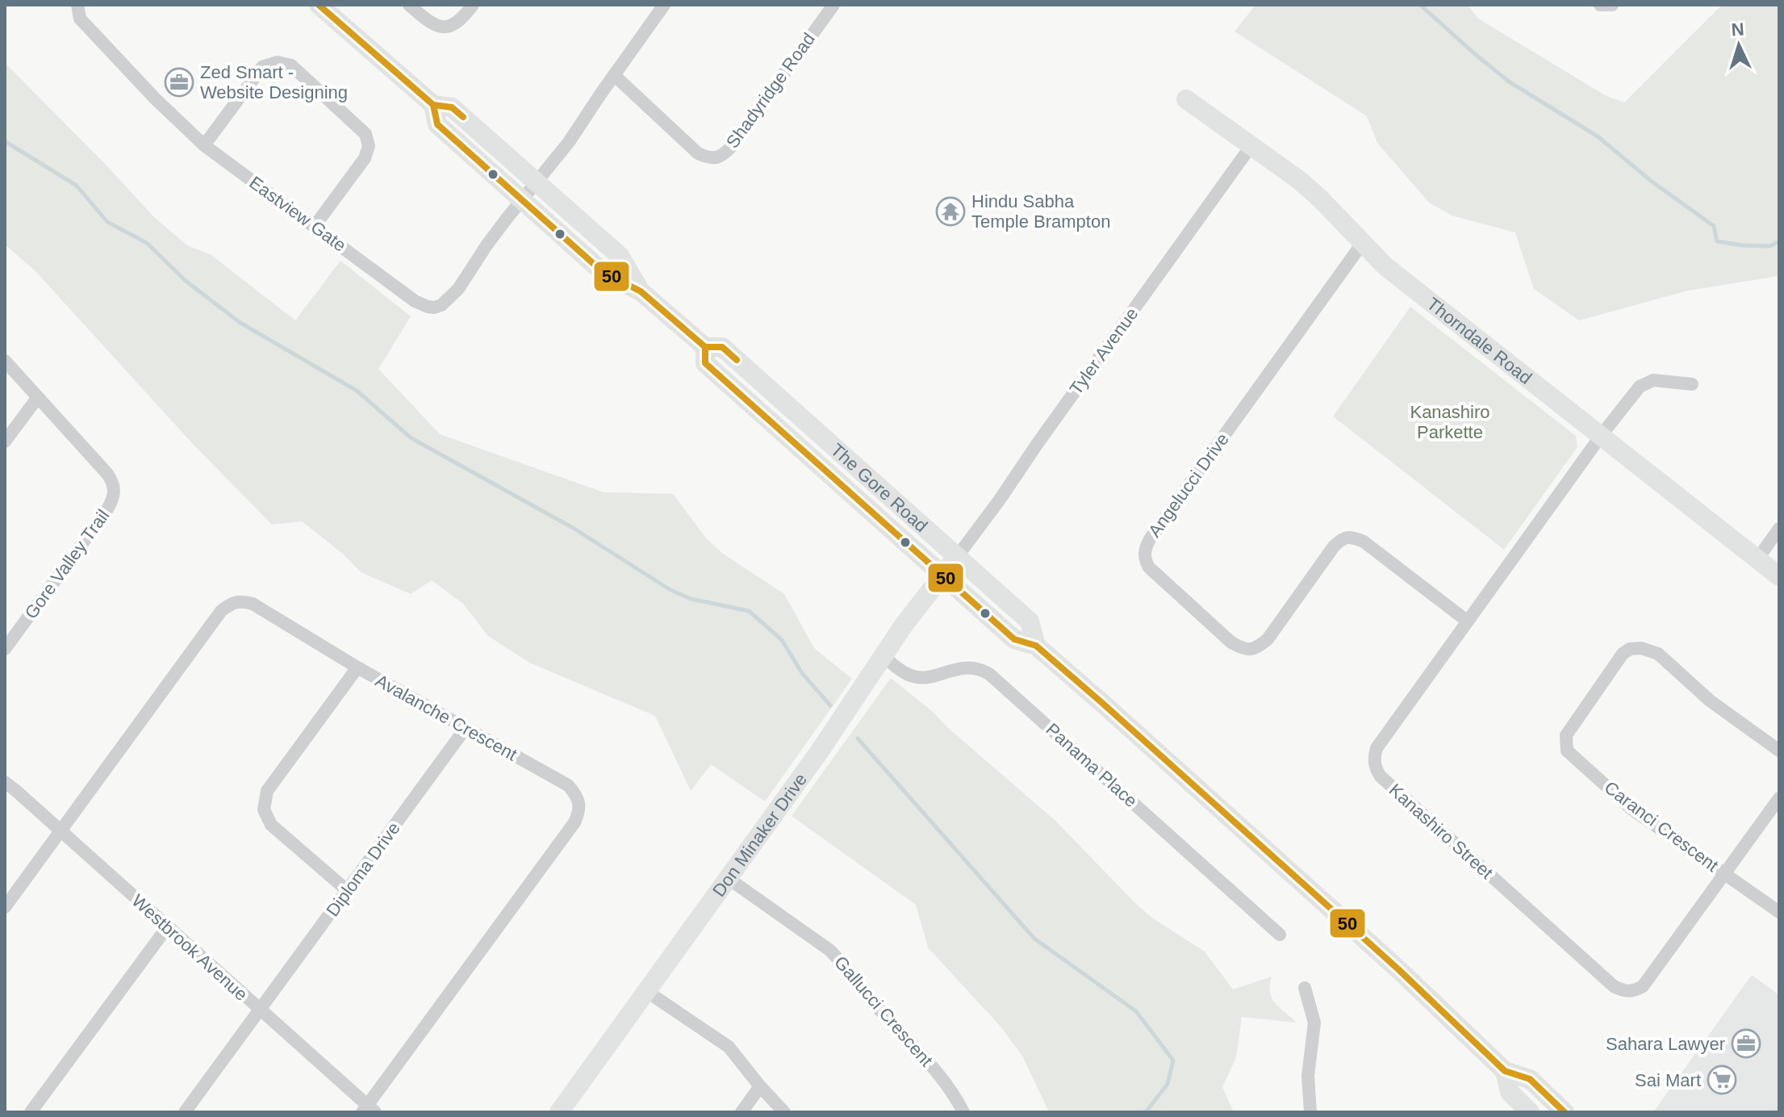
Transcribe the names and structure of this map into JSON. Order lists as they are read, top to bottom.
{
  "streets": {
    "main road": ["Thorndale Road", "The Gore Road", "Don Minaker Drive"],
    "street": [
      "Shadyridge Road",
      "Eastview Gate",
      "Tyler Avenue",
      "Angelucci Drive",
      "Gore Valley Trail",
      "Avalanche Crescent",
      "Panama Place",
      "Caranci Crescent",
      "Kanashiro Street",
      "Diploma Drive",
      "Westbrook Avenue",
      "Gallucci Crescent"
    ]
  },
  "crossings": [
    ["Eastview Gate", "The Gore Road"],
    ["Thorndale Road", "Tyler Avenue"],
    ["Thorndale Road", "Angelucci Drive"],
    ["Thorndale Road", "Kanashiro Street"],
    ["Tyler Avenue", "The Gore Road"],
    ["Tyler Avenue", "Don Minaker Drive"],
    ["Angelucci Drive", "Kanashiro Street"],
    ["The Gore Road", "Don Minaker Drive"],
    ["Avalanche Crescent", "Diploma Drive"],
    ["Avalanche Crescent", "Westbrook Avenue"],
    ["Panama Place", "Don Minaker Drive"],
    ["Caranci Crescent", "Kanashiro Street"],
    ["Don Minaker Drive", "Gallucci Crescent"],
    ["Diploma Drive", "Westbrook Avenue"]
  ],
  "parks": ["Kanashiro Parkette"],
  "places": {
    "office": ["Zed Smart - Website Designing", "Sahara Lawyer"],
    "temple": ["Hindu Sabha Temple Brampton"],
    "supermarket": ["Sai Mart"]
  },
  "lines": ["transit line 50"],
  "north": "top"
}
